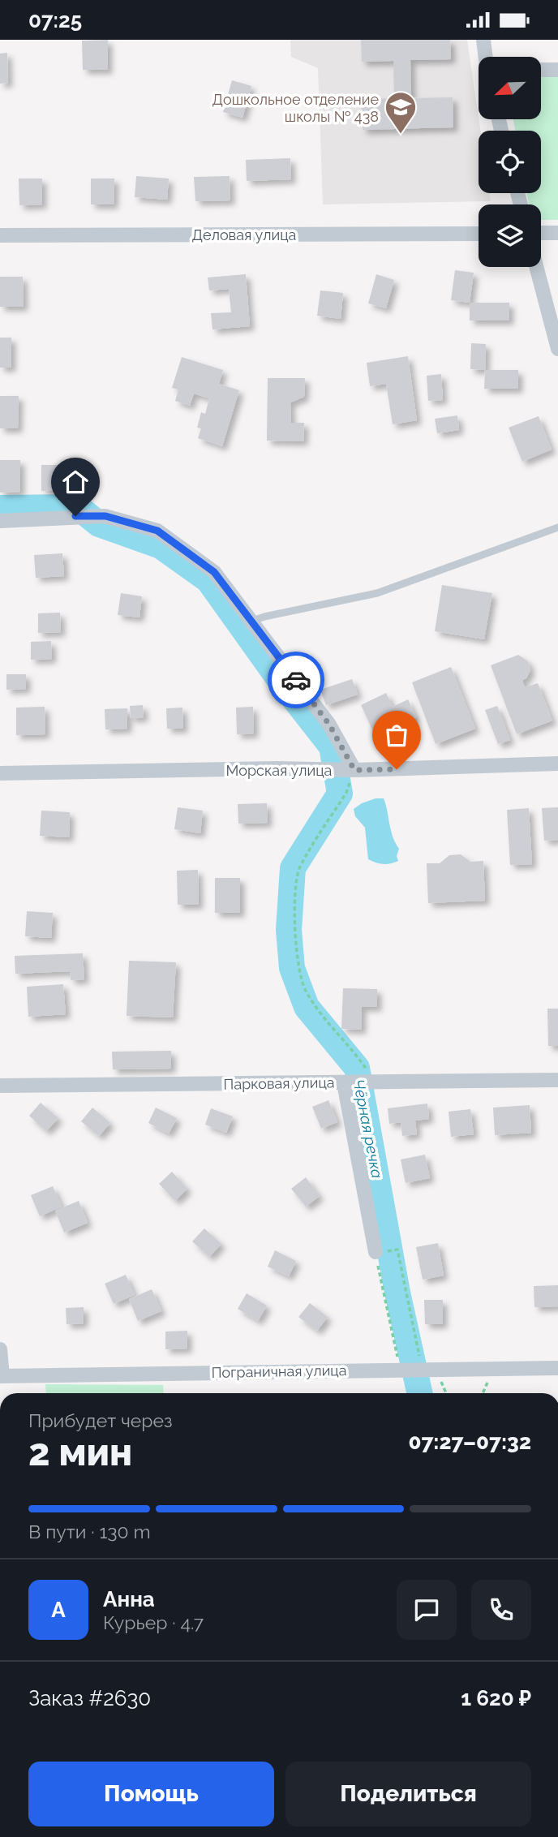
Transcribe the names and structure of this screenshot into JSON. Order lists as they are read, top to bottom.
{
  "streets": {
    "street": [
      "Деловая улица",
      "Морская улица",
      "Парковая улица",
      "Пограничная улица"
    ]
  },
  "water": ["Чёрная речка"],
  "places": {
    "school or university": ["Дошкольное отделение школы № 438"]
  },
  "north": "bottom left",
  "page": {
    "status": "07:25",
    "heading": ["2 мин", "Прибудет через", "07:27–07:32"],
    "panel": [
      "Анна",
      "Курьер · 4.7",
      "Заказ #2630",
      "1 620 ₽"
    ],
    "bar": "В пути · 130 m",
    "round": "А",
    "buttons": ["Помощь", "Поделиться"]
  }
}
